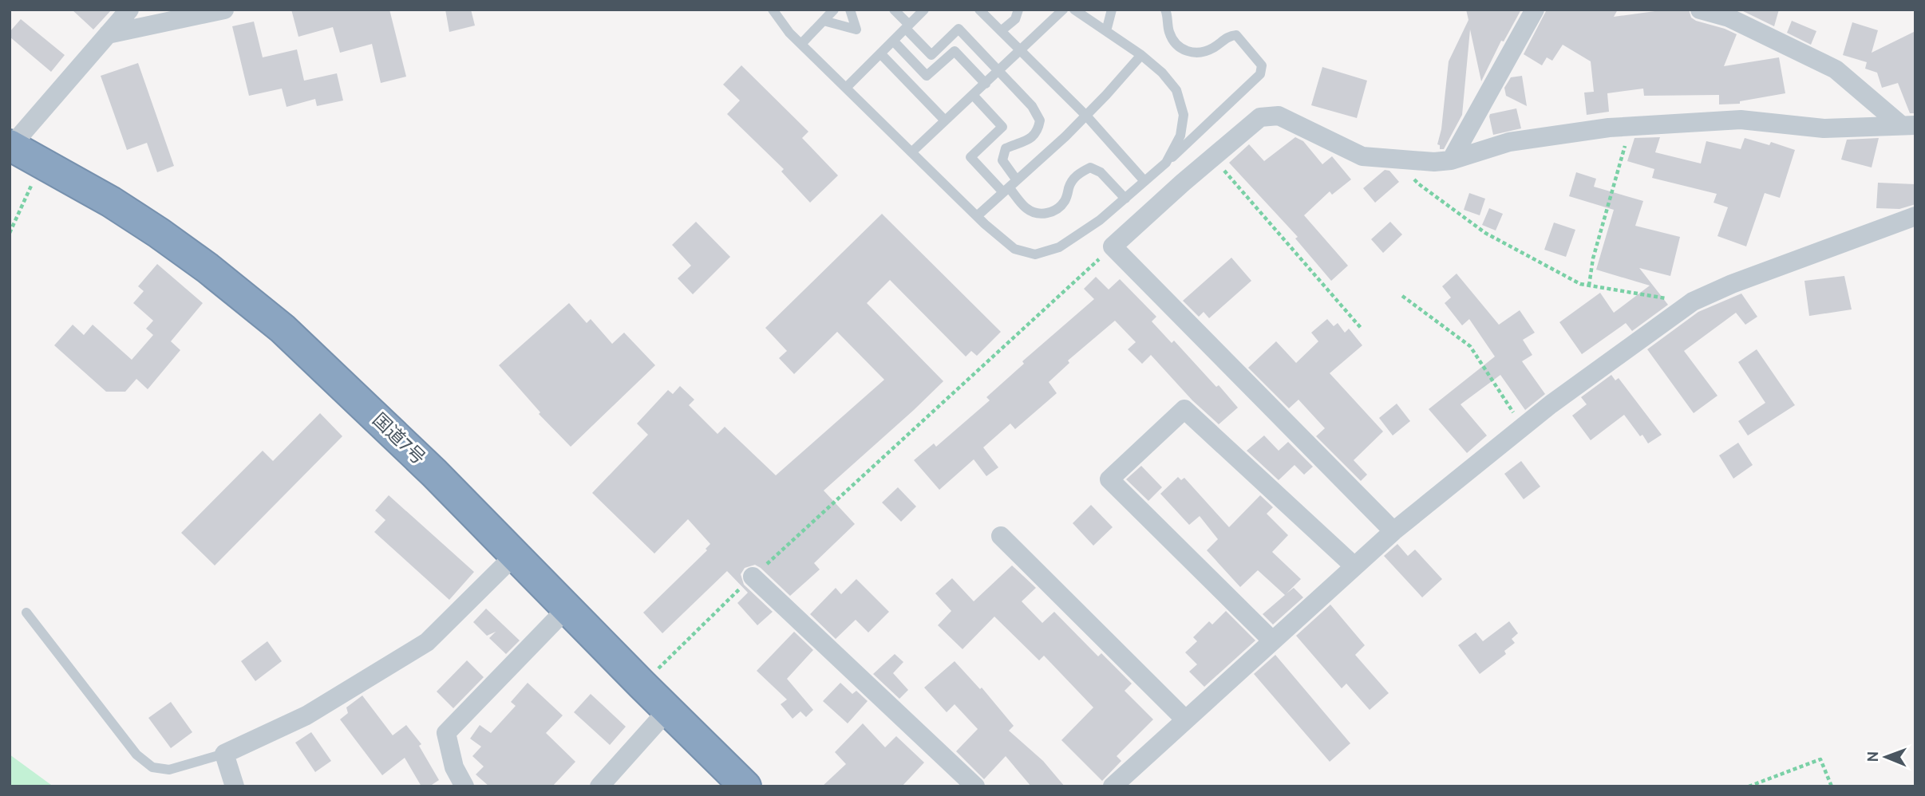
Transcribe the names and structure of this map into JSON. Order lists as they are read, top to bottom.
{
  "streets": {
    "highway": ["国道7号"]
  },
  "north": "left"
}
